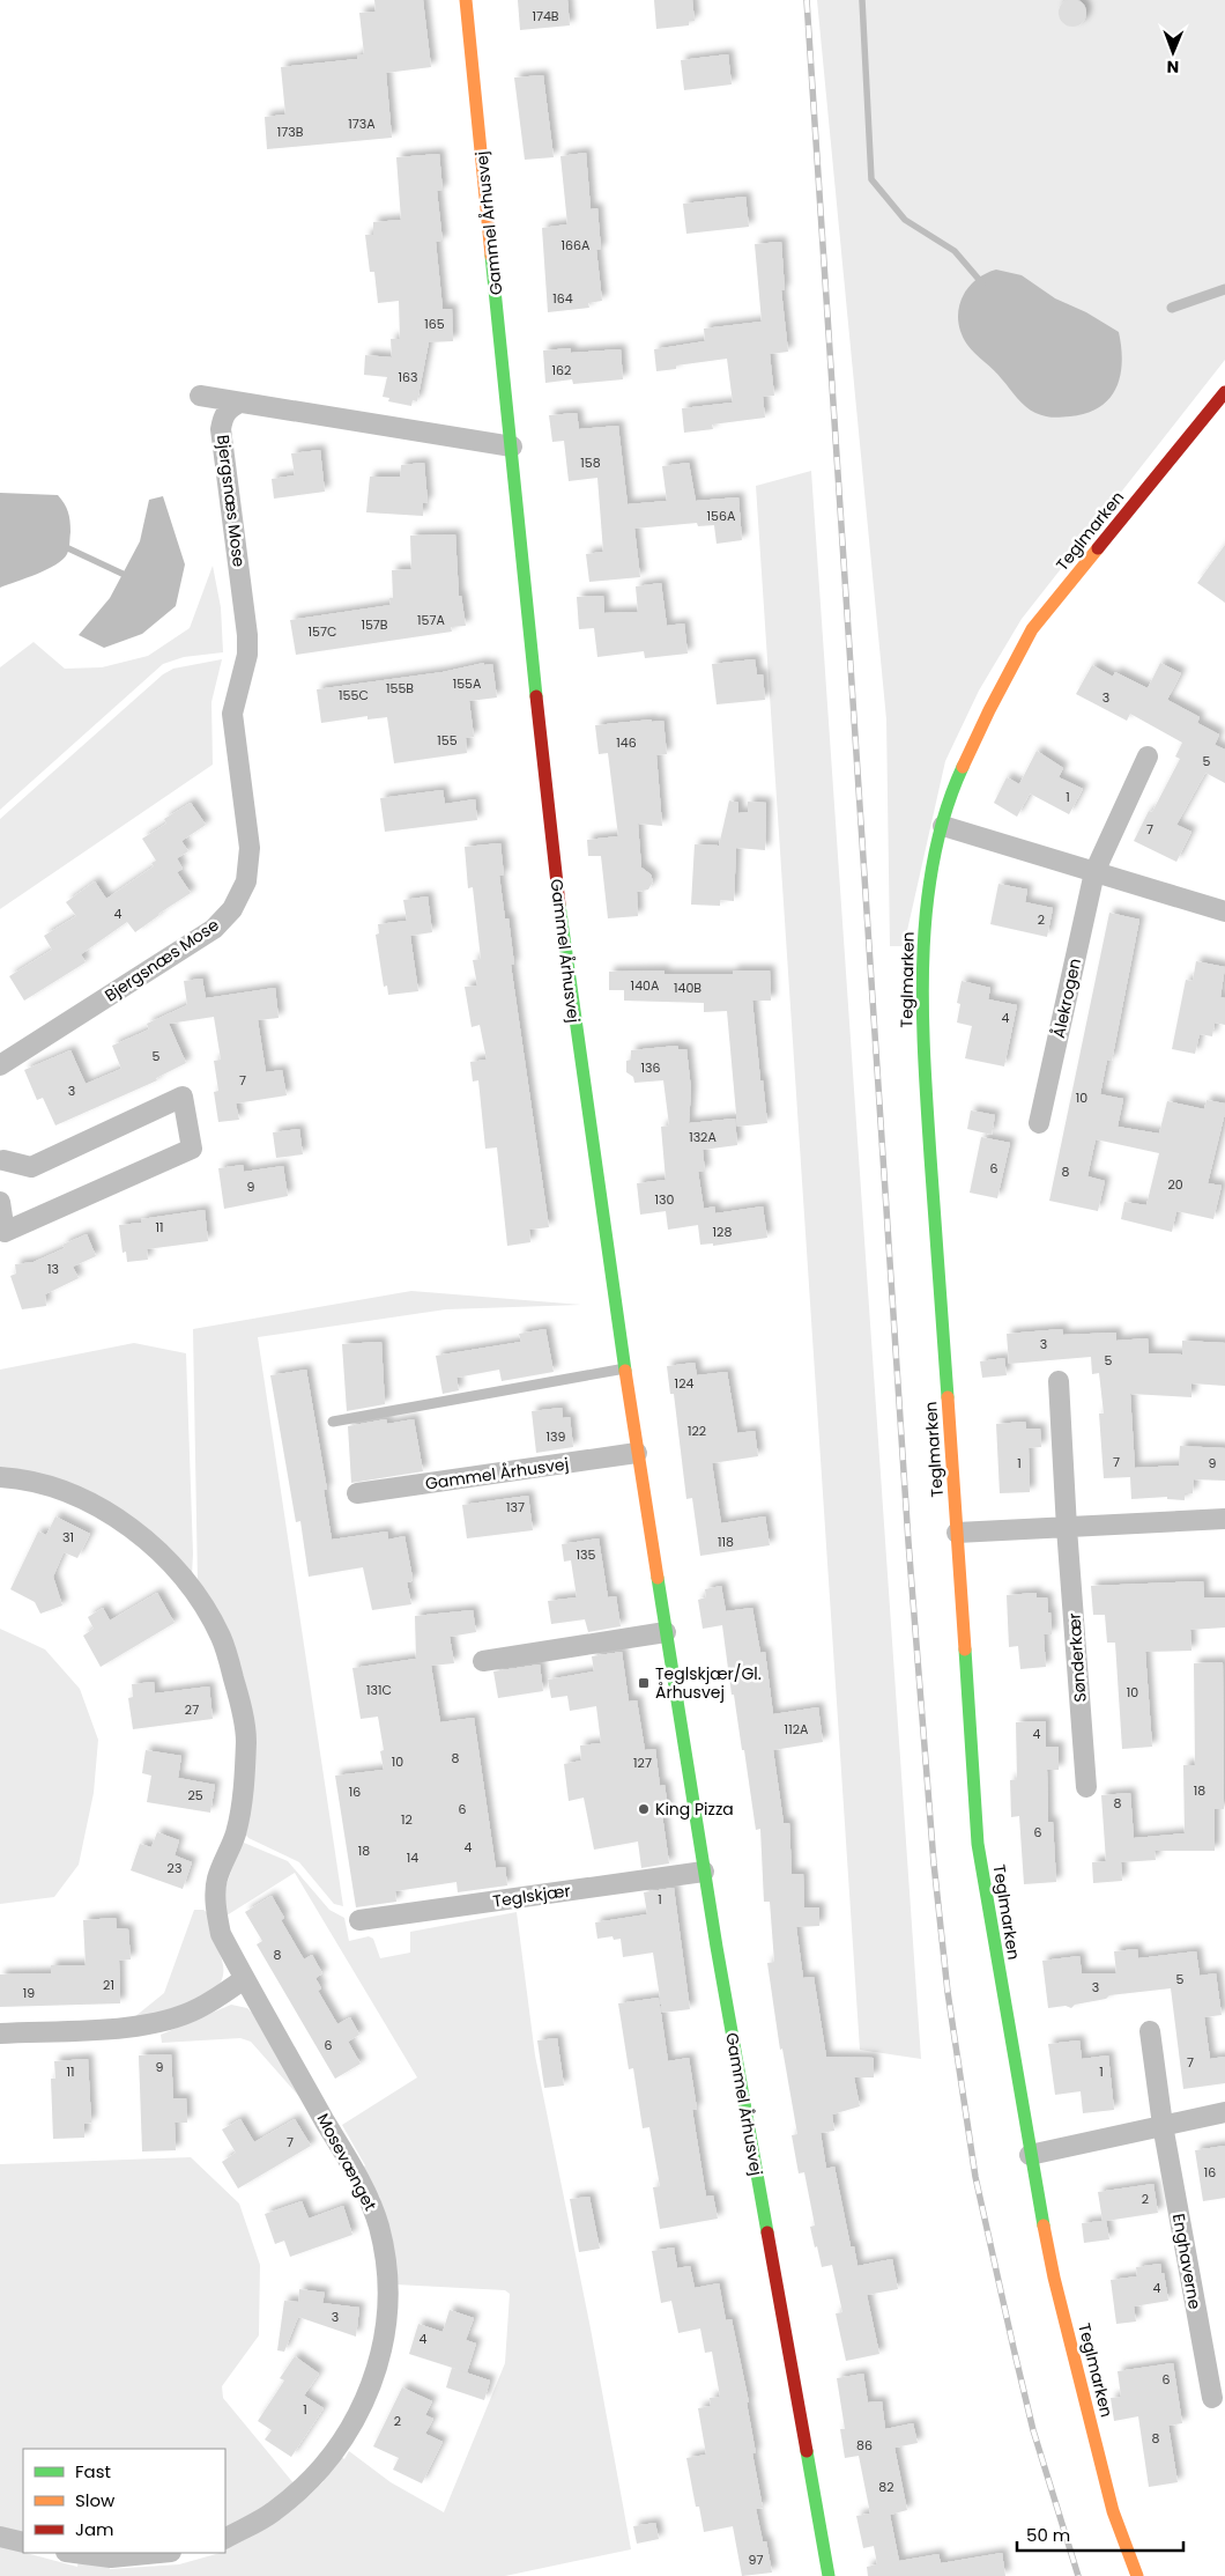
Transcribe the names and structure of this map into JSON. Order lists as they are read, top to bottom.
{
  "streets": {
    "street": [
      "Gammel Århusvej",
      "Bjergsnæs Mose",
      "Teglmarken",
      "Ålekrogen",
      "Sønderkær",
      "Teglskjær",
      "Mosevænget",
      "Enghaverne"
    ]
  },
  "crossings": [
    ["Gammel Århusvej", "Teglskjær"]
  ],
  "places": {
    "transit": ["Teglskjær/Gl. Århusvej"],
    "other": ["King Pizza"]
  },
  "house_numbers": [
    "174B",
    "173A",
    "173B",
    "166A",
    "164",
    "165",
    "162",
    "163",
    "158",
    "156A",
    "157A",
    "157B",
    "157C",
    "155A",
    "155B",
    "155C",
    "3",
    "155",
    "146",
    "5",
    "1",
    "7",
    "4",
    "2",
    "140A",
    "140B",
    "4",
    "5",
    "136",
    "7",
    "3",
    "10",
    "132A",
    "6",
    "8",
    "20",
    "9",
    "130",
    "11",
    "128",
    "13",
    "3",
    "5",
    "124",
    "122",
    "139",
    "7",
    "1",
    "9",
    "137",
    "31",
    "118",
    "135",
    "131C",
    "10",
    "27",
    "112A",
    "4",
    "8",
    "10",
    "127",
    "18",
    "16",
    "25",
    "8",
    "6",
    "12",
    "6",
    "4",
    "18",
    "14",
    "23",
    "1",
    "8",
    "5",
    "21",
    "3",
    "19",
    "6",
    "7",
    "9",
    "11",
    "1",
    "7",
    "16",
    "2",
    "4",
    "3",
    "4",
    "6",
    "1",
    "2",
    "8",
    "86",
    "82",
    "97"
  ],
  "legend": ["Fast", "Slow", "Jam"],
  "scale_bar": "50 m",
  "north": "bottom"
}
